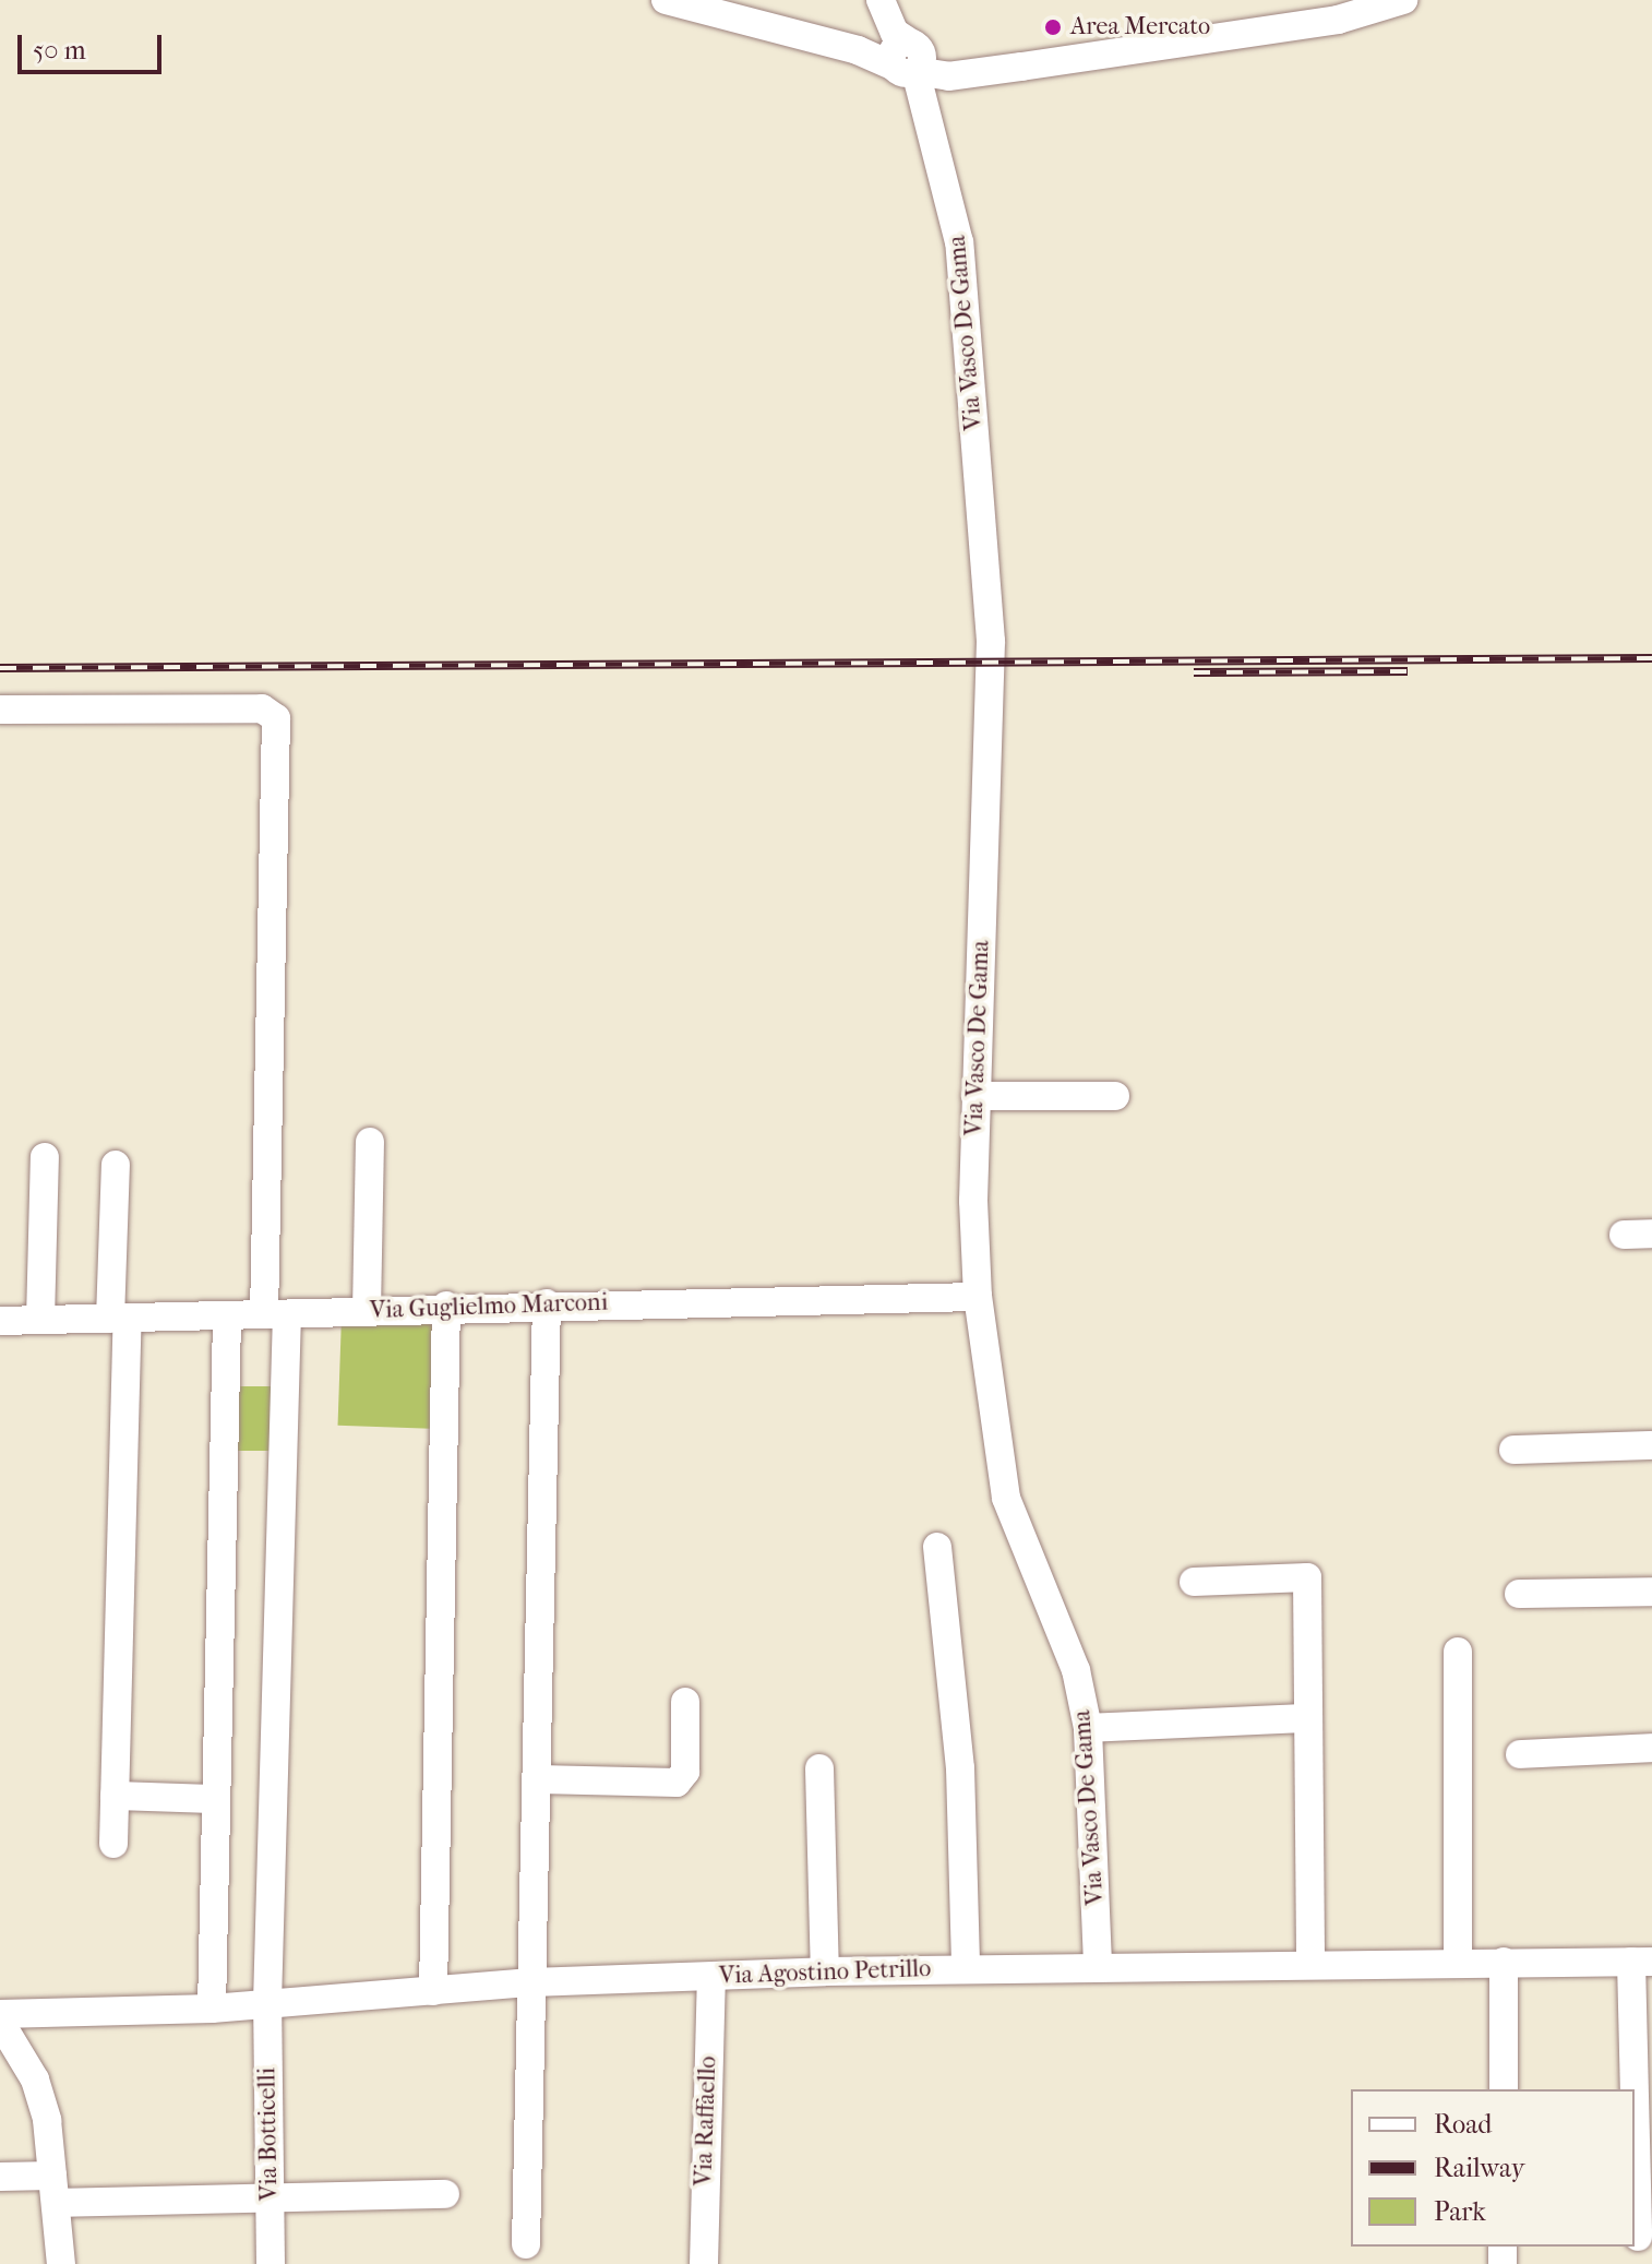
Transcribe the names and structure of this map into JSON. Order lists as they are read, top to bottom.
{
  "streets": {
    "street": [
      "Via Vasco De Gama",
      "Via Guglielmo Marconi",
      "Via Agostino Petrillo",
      "Via Raffaello",
      "Via Botticelli"
    ]
  },
  "crossings": [
    ["Via Vasco De Gama", "Via Guglielmo Marconi"],
    ["Via Vasco De Gama", "Via Agostino Petrillo"],
    ["Via Guglielmo Marconi", "Via Botticelli"],
    ["Via Agostino Petrillo", "Via Raffaello"],
    ["Via Agostino Petrillo", "Via Botticelli"]
  ],
  "places": ["Area Mercato"],
  "legend": ["Road", "Railway", "Park"],
  "scale_bar": "50 m"
}
